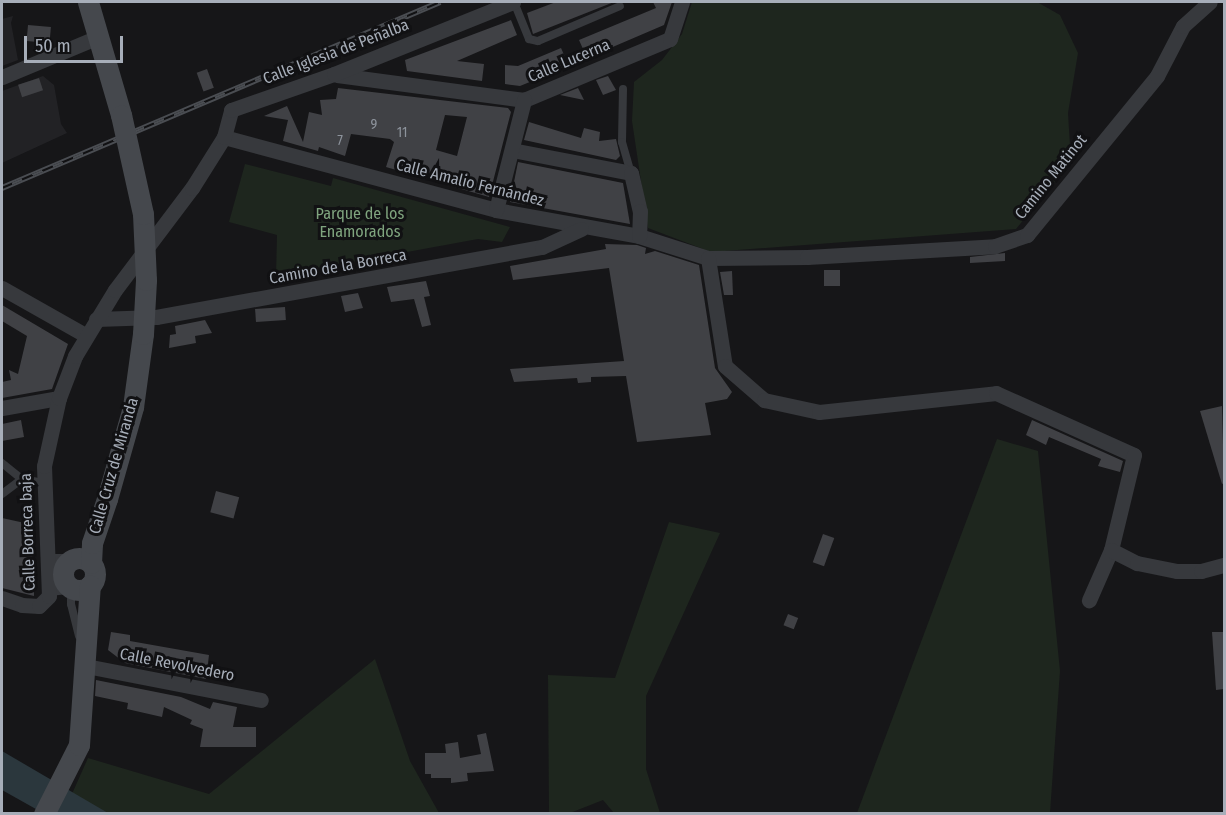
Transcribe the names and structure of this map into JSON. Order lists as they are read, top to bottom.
{
  "streets": {
    "street": [
      "Calle Iglesia de Peñalba",
      "Calle Lucerna",
      "Camino Matinot",
      "Calle Amalio Fernández",
      "Camino de la Borreca",
      "Calle Cruz de Miranda",
      "Calle Borreca baja",
      "Calle Revolvedero"
    ]
  },
  "crossings": [
    ["Calle Iglesia de Peñalba", "Calle Lucerna"],
    ["Calle Iglesia de Peñalba", "Calle Amalio Fernández"],
    ["Calle Iglesia de Peñalba", "Calle Borreca baja"],
    ["Camino Matinot", "Calle Amalio Fernández"],
    ["Calle Amalio Fernández", "Camino de la Borreca"],
    ["Calle Amalio Fernández", "Calle Borreca baja"],
    ["Camino de la Borreca", "Calle Borreca baja"],
    ["Calle Cruz de Miranda", "Calle Borreca baja"]
  ],
  "parks": ["Parque de los Enamorados"],
  "house_numbers": ["9", "11", "7"],
  "scale_bar": "50 m"
}
